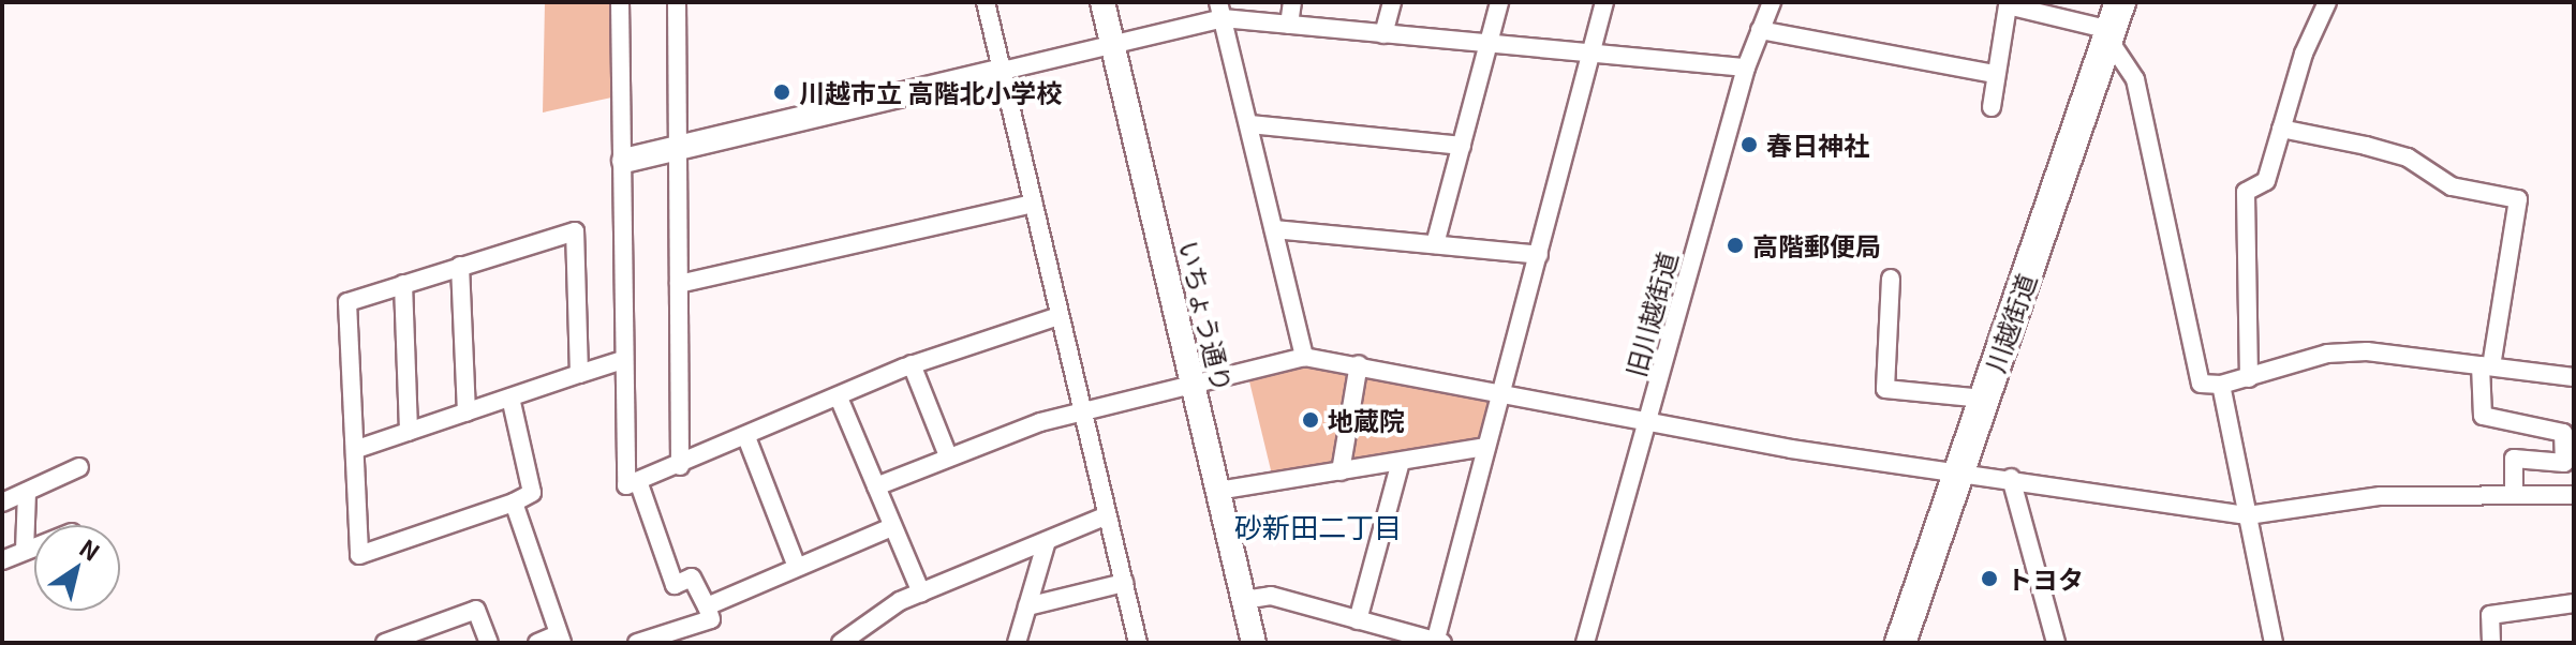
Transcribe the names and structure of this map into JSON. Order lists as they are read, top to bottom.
{
  "streets": {
    "highway": ["川越街道"],
    "street": ["旧川越街道", "いちょう通り"]
  },
  "districts": ["砂新田二丁目"],
  "places": [
    "川越市立 高階北小学校",
    "春日神社",
    "高階郵便局",
    "地蔵院",
    "トヨタ"
  ],
  "north": "top right"
}
